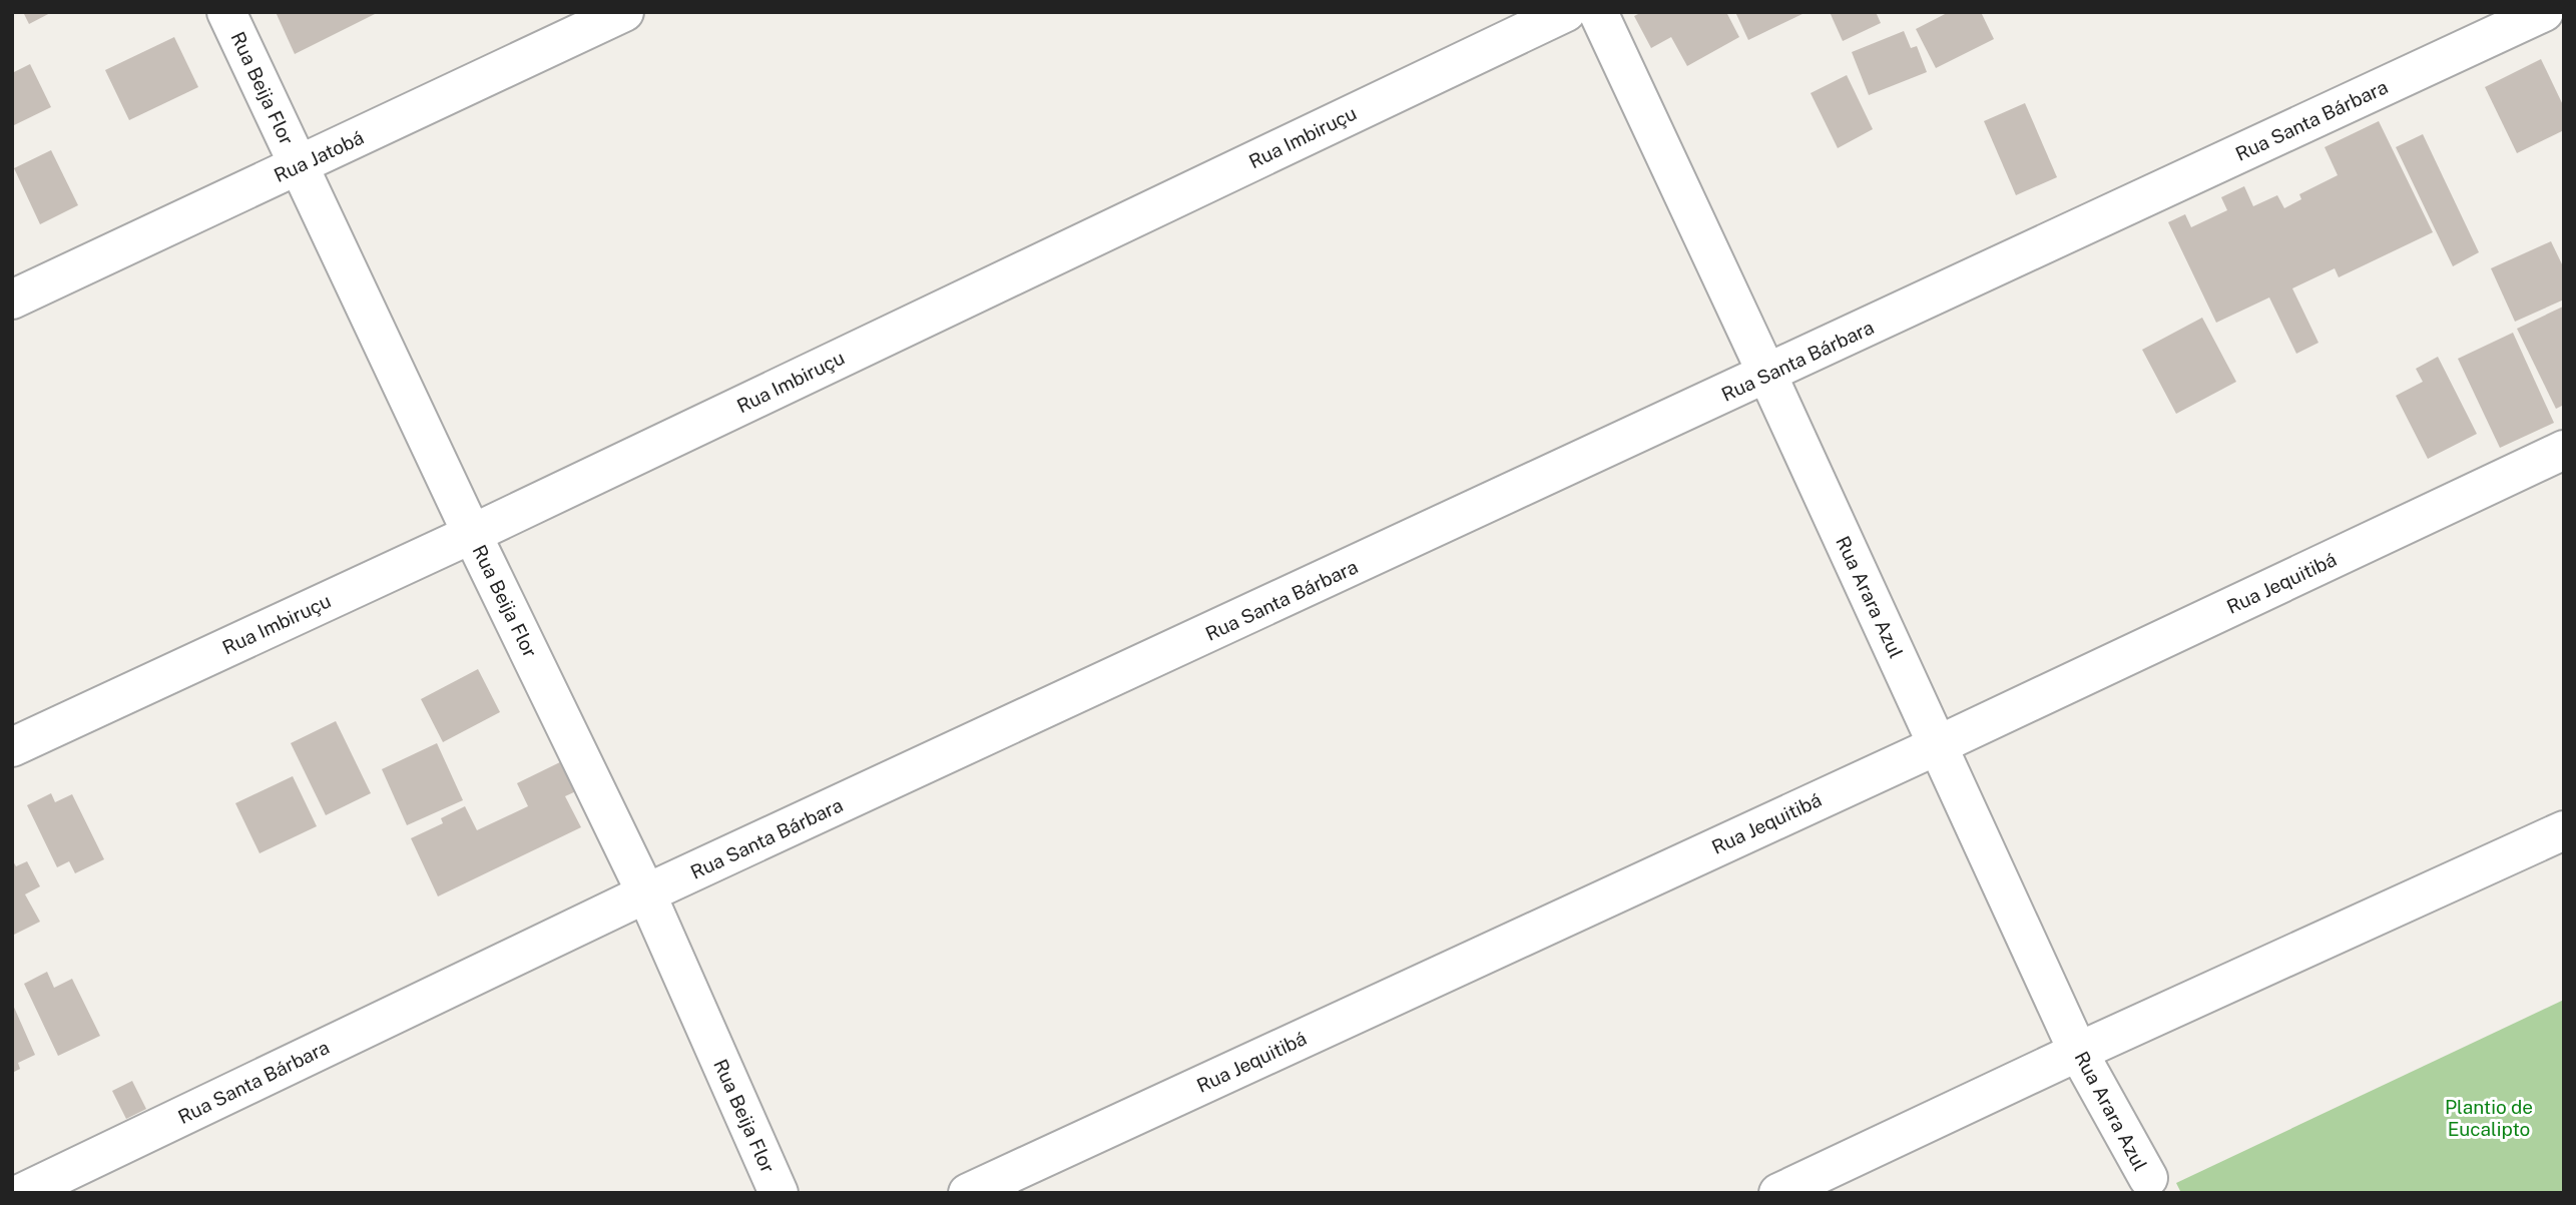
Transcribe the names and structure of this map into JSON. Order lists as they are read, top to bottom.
{
  "streets": {
    "street": [
      "Rua Beija Flor",
      "Rua Santa Bárbara",
      "Rua Imbiruçu",
      "Rua Jatobá",
      "Rua Jequitibá",
      "Rua Arara Azul"
    ]
  },
  "crossings": [
    ["Rua Beija Flor", "Rua Santa Bárbara"],
    ["Rua Beija Flor", "Rua Imbiruçu"],
    ["Rua Beija Flor", "Rua Jatobá"],
    ["Rua Santa Bárbara", "Rua Arara Azul"],
    ["Rua Jequitibá", "Rua Arara Azul"]
  ],
  "parks": ["Plantio de Eucalipto"]
}
